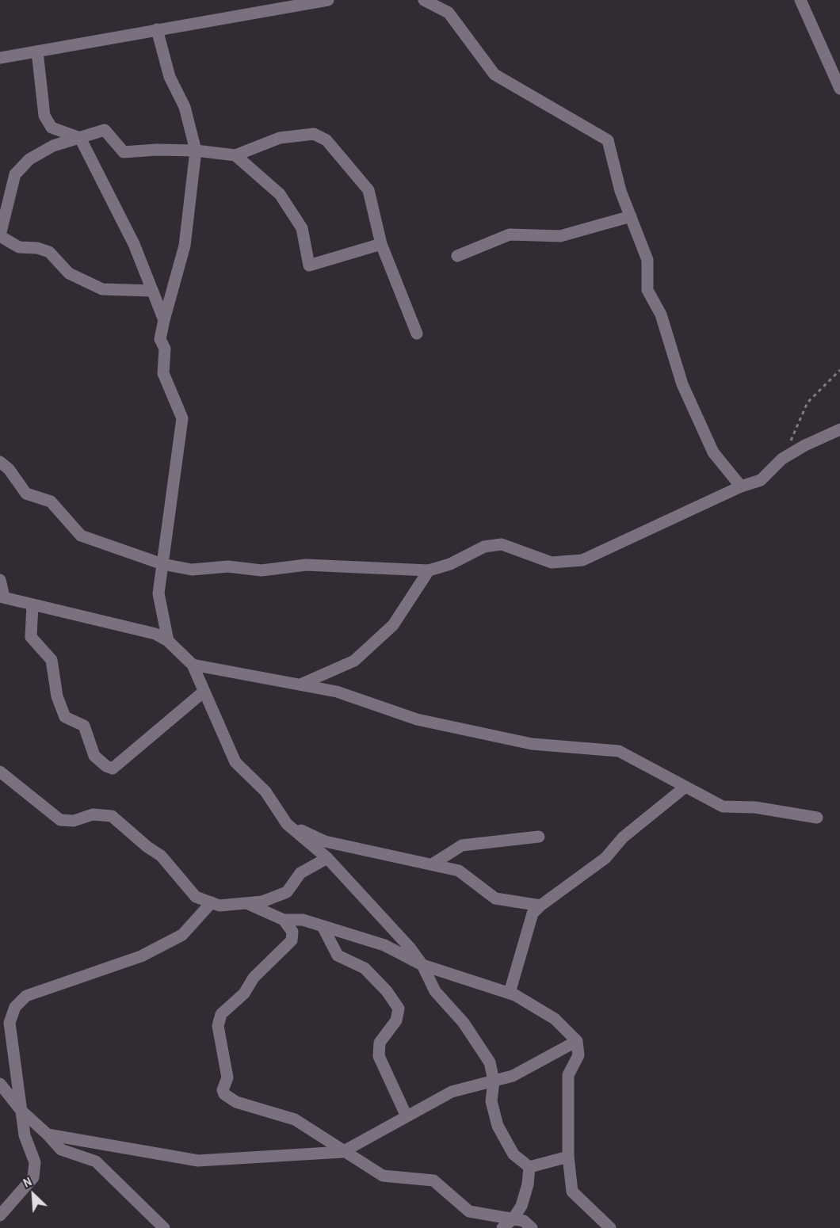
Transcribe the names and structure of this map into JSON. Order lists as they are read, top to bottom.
{
  "north": "top left"
}
